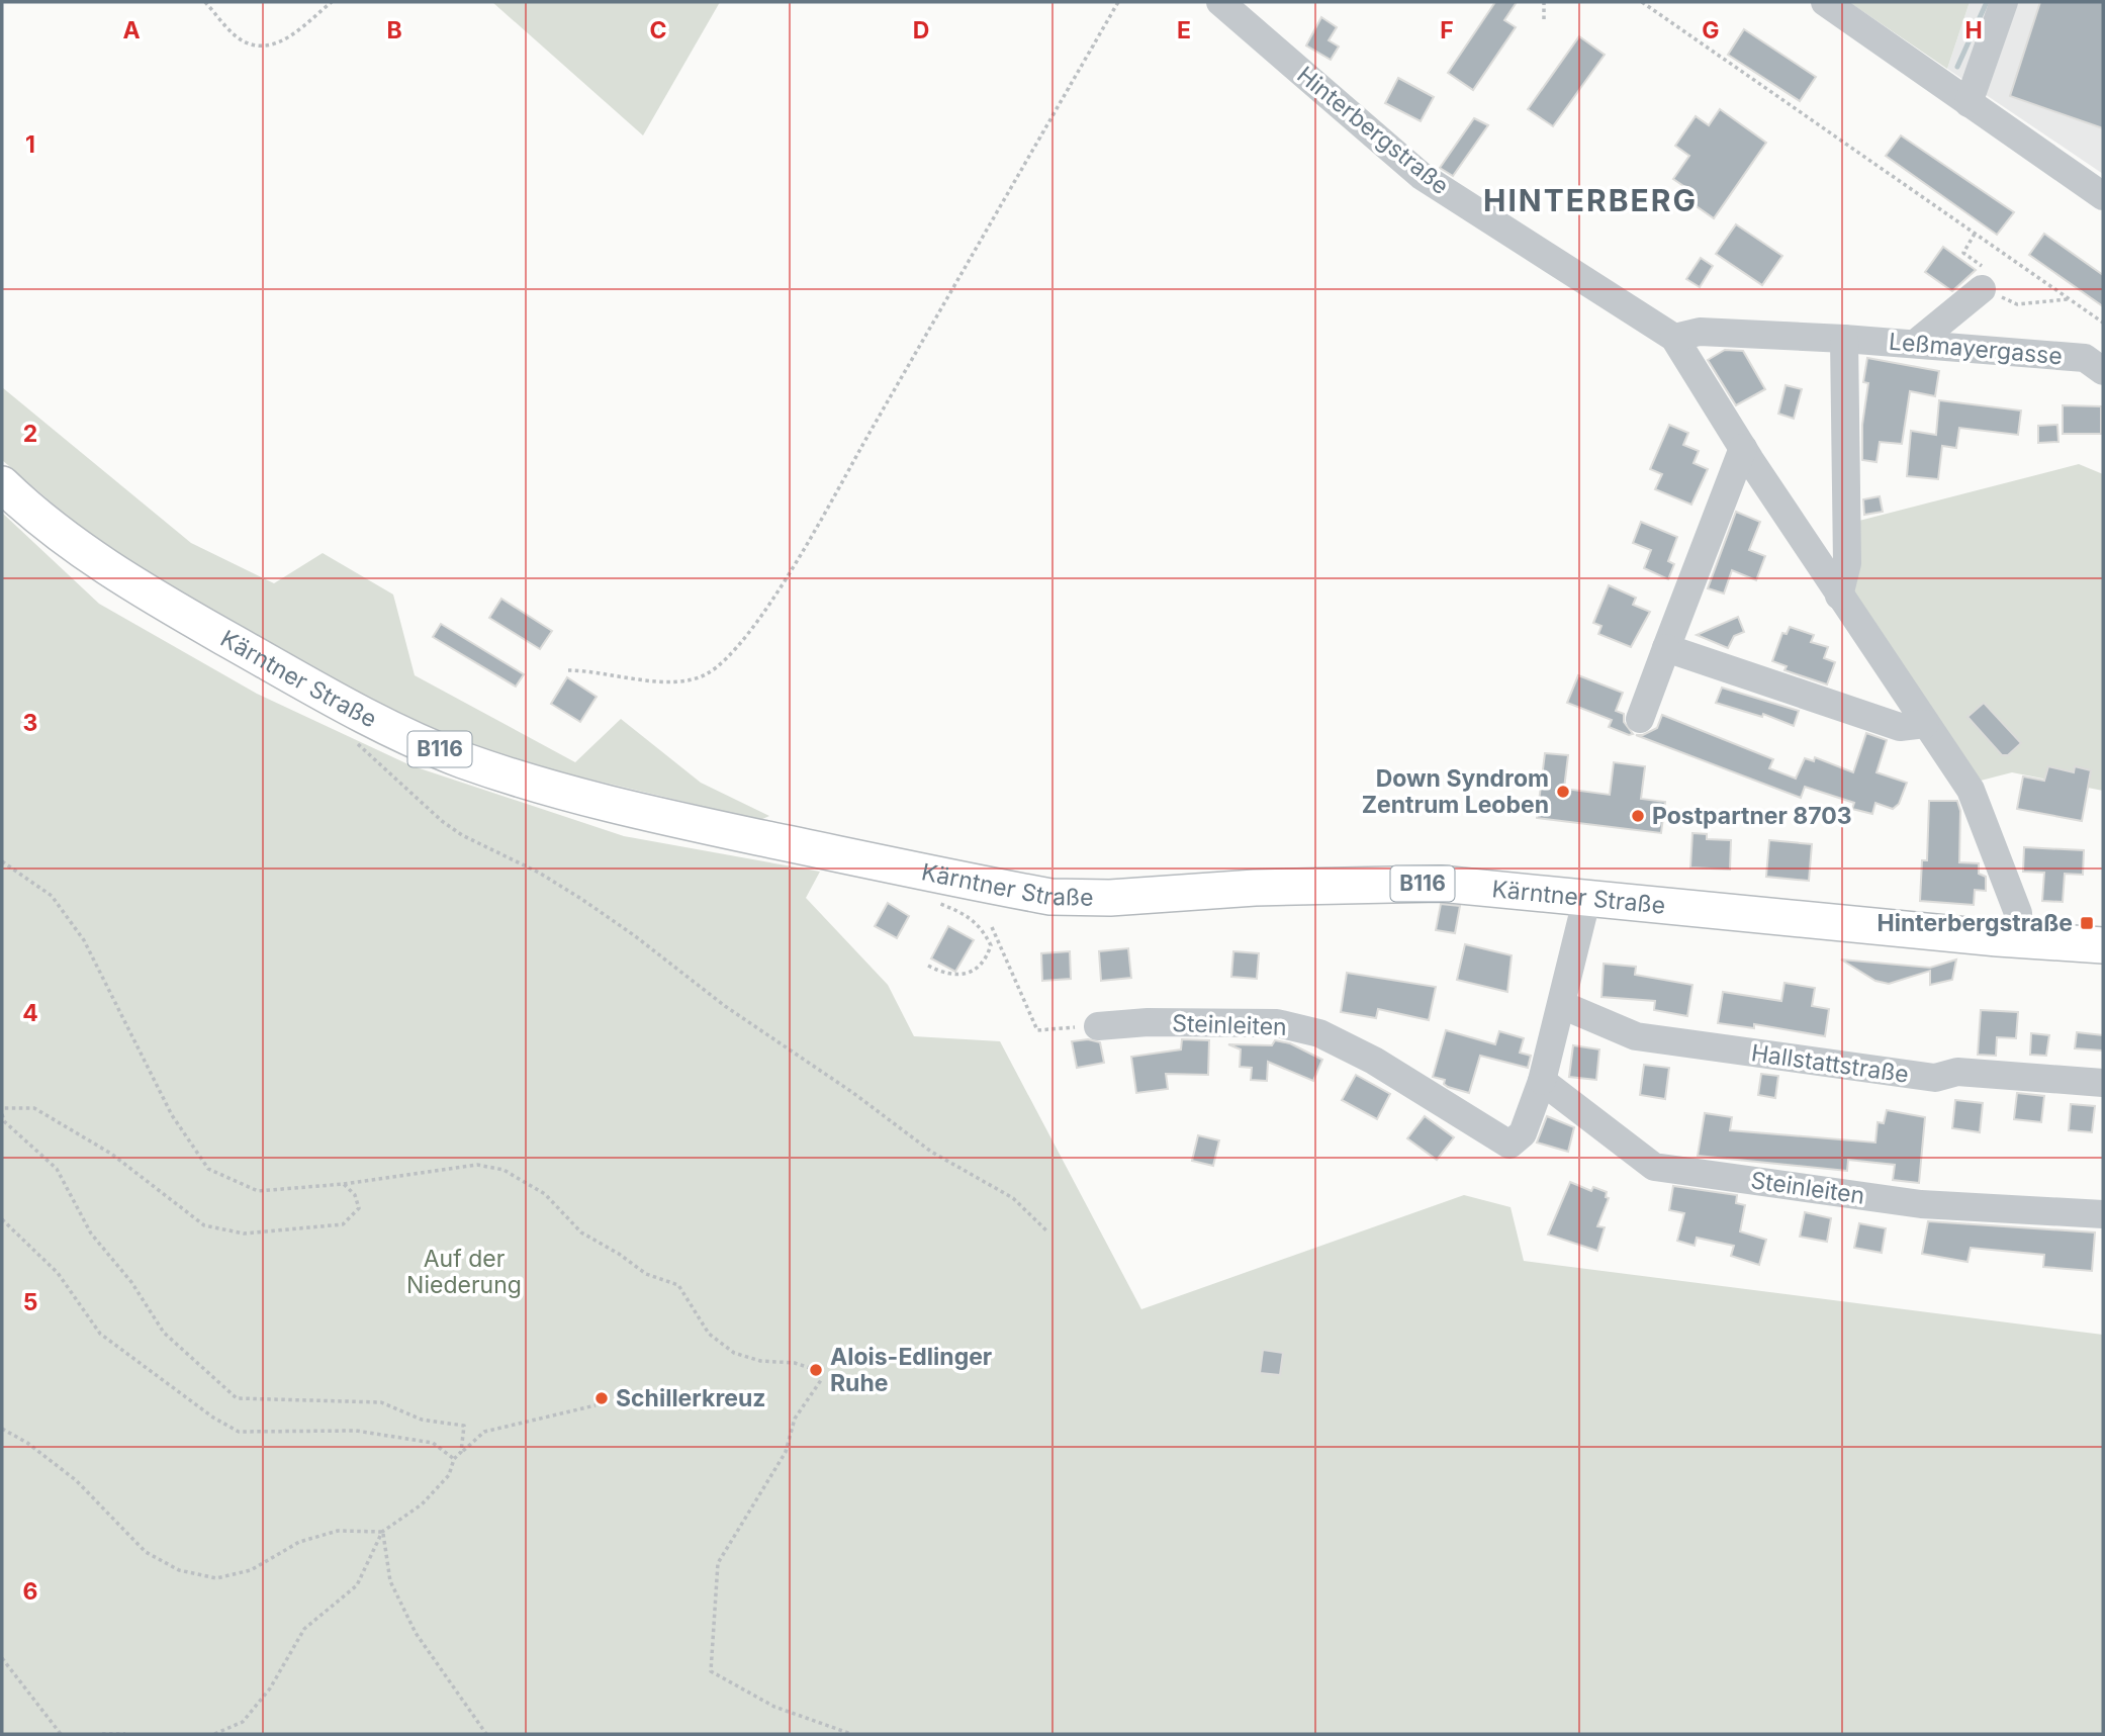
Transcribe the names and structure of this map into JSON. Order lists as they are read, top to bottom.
{
  "streets": {
    "main road": ["Kärntner Straße", "B116"],
    "street": [
      "Hinterbergstraße",
      "Leßmayergasse",
      "Steinleiten",
      "Hallstattstraße"
    ]
  },
  "crossings": [
    ["Hinterbergstraße", "Leßmayergasse"],
    ["Hinterbergstraße", "Kärntner Straße"],
    ["Kärntner Straße", "Steinleiten"],
    ["Steinleiten", "Hallstattstraße"]
  ],
  "districts": ["HINTERBERG"],
  "parks": ["Auf der Niederung"],
  "places": {
    "other": [
      "Down Syndrom Zentrum Leoben",
      "Postpartner 8703",
      "Alois-Edlinger Ruhe",
      "Schillerkreuz"
    ],
    "transit": ["Hinterbergstraße"]
  },
  "grid": {
    "columns": [
      "A",
      "B",
      "C",
      "D",
      "E",
      "F",
      "G",
      "H"
    ],
    "rows": [
      "1",
      "2",
      "3",
      "4",
      "5",
      "6"
    ]
  }
}
